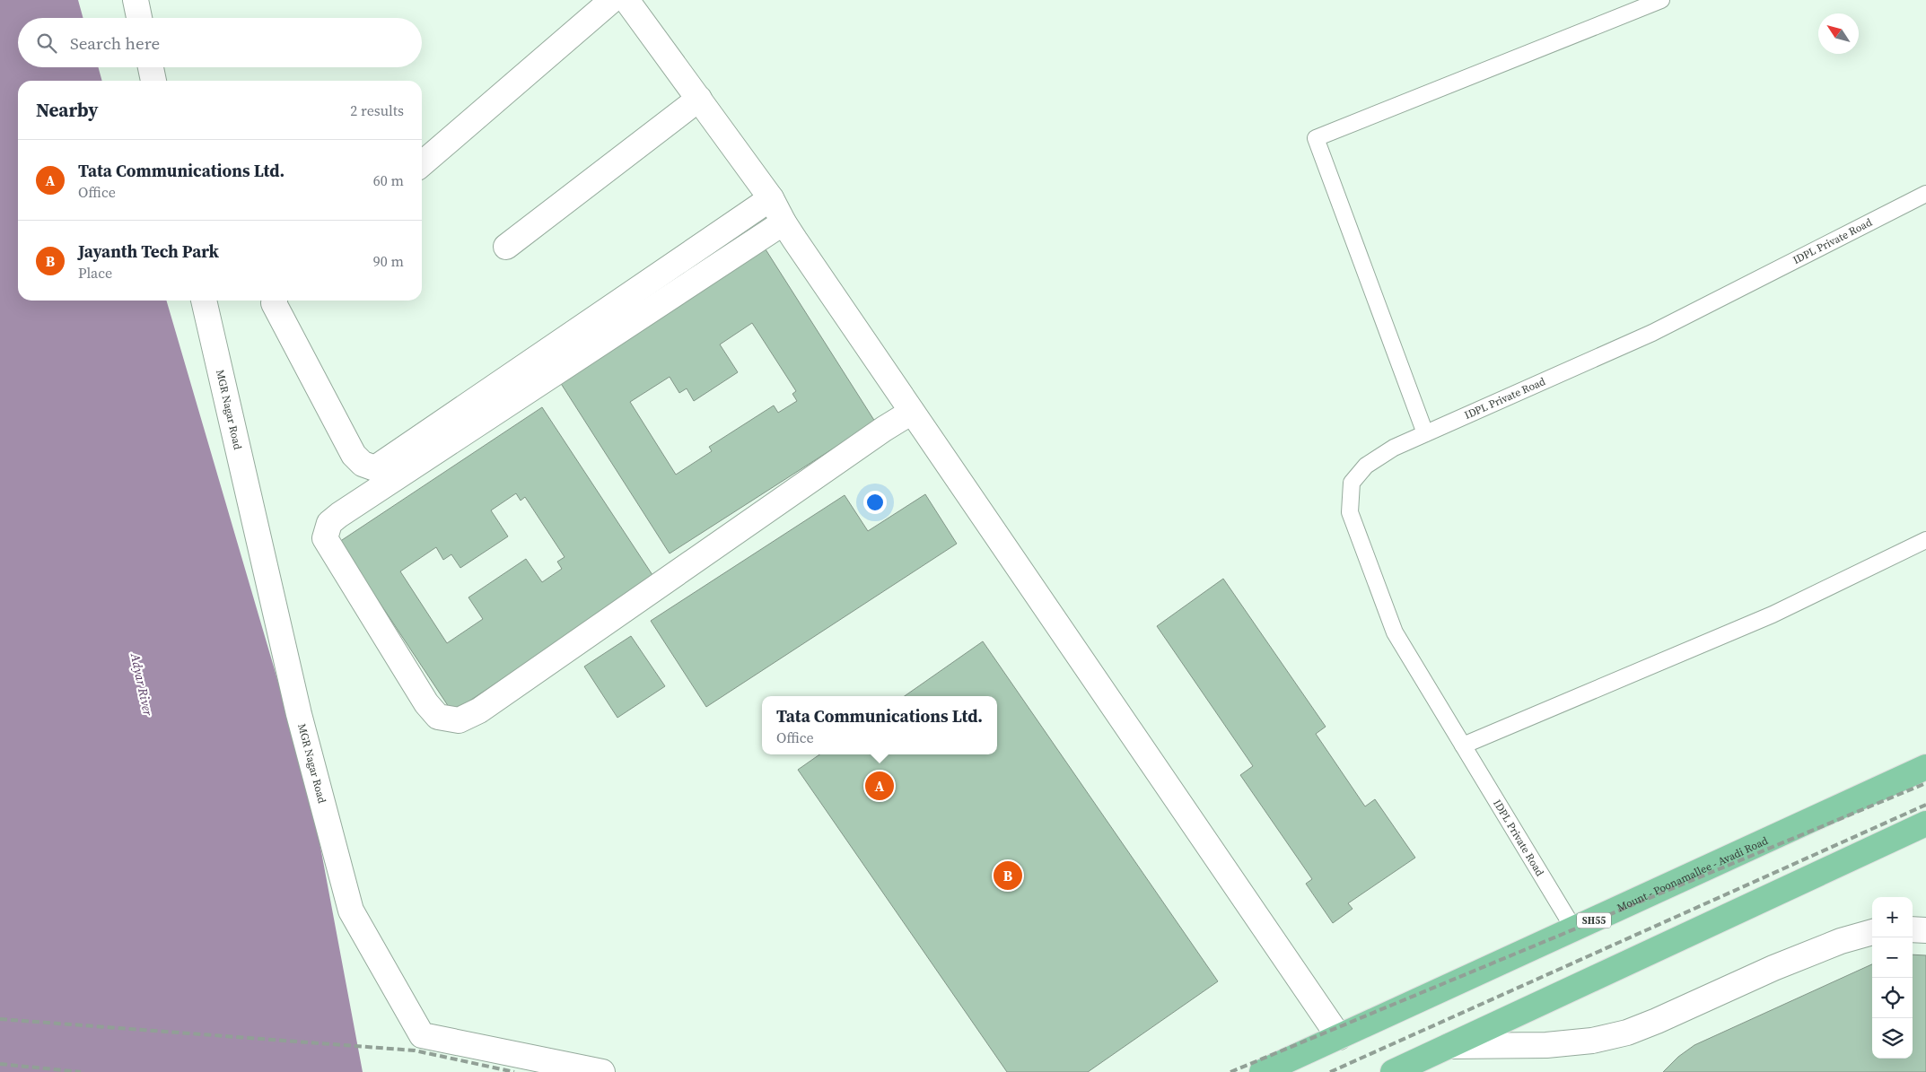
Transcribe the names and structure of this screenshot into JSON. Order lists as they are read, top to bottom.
{
  "streets": {
    "main road": ["Mount - Poonamallee - Avadi Road", "SH55"],
    "street": ["MGR Nagar Road"],
    "lane": ["IDPL Private Road"]
  },
  "crossings": [
    ["IDPL Private Road", "Mount - Poonamallee - Avadi Road"]
  ],
  "water": ["Adyar River"],
  "north": "top left",
  "page": {
    "search": "Search here",
    "heading": ["Nearby", "2 results"],
    "list": [
      {
        "mark": "A",
        "name": "Tata Communications Ltd.",
        "note": "Office",
        "value": "60 m"
      },
      {
        "mark": "B",
        "name": "Jayanth Tech Park",
        "note": "Place",
        "value": "90 m"
      }
    ],
    "popup": ["Tata Communications Ltd.", "Office"],
    "pins": ["A", "B"],
    "map_buttons": ["+", "−"]
  }
}
